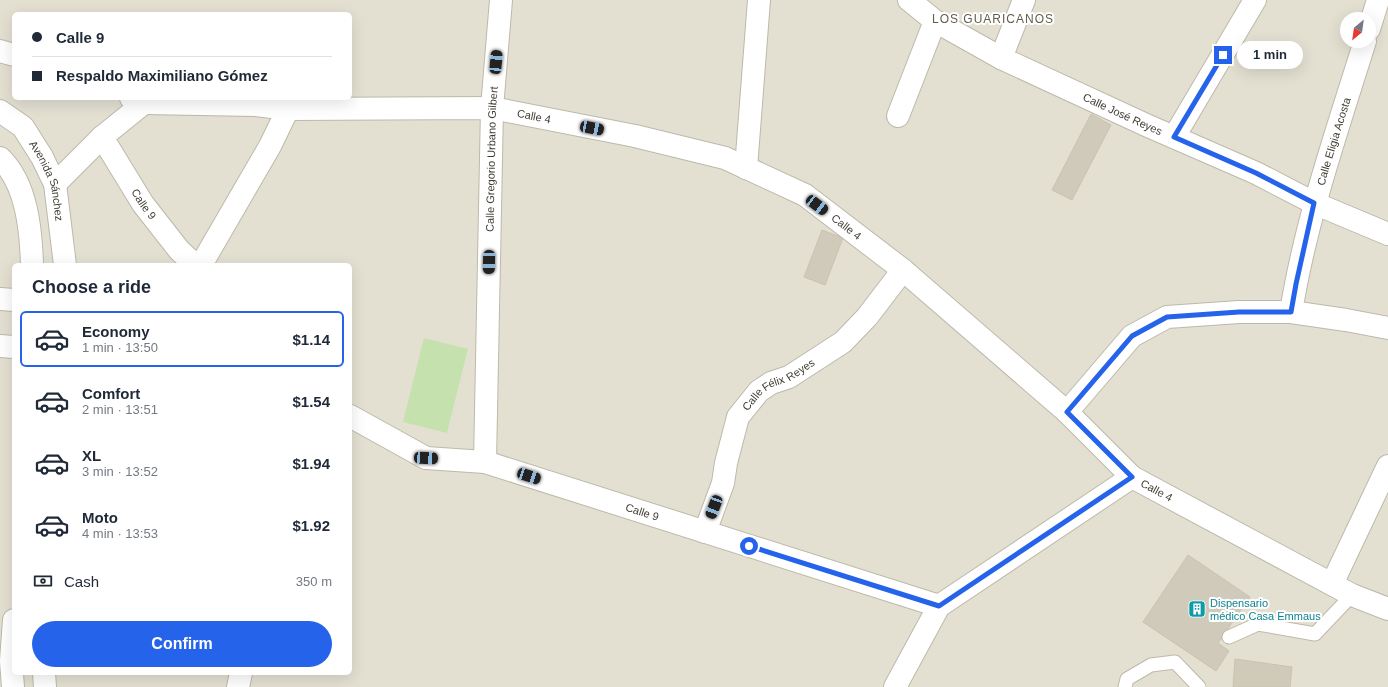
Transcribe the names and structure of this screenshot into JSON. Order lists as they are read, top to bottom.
{
  "streets": {
    "street": [
      "Calle José Reyes",
      "Calle 4",
      "Calle Eligia Acosta",
      "Calle Gregorio Urbano Gilbert",
      "Avenida Sánchez",
      "Calle 9",
      "Calle Félix Reyes"
    ]
  },
  "crossings": [
    ["Calle José Reyes", "Calle Eligia Acosta"],
    ["Calle 4", "Calle Gregorio Urbano Gilbert"],
    ["Calle 4", "Calle Félix Reyes"],
    ["Calle Gregorio Urbano Gilbert", "Calle 9"],
    ["Calle 9", "Calle Félix Reyes"]
  ],
  "districts": ["LOS GUARICANOS"],
  "places": {
    "building": ["Dispensario médico Casa Emmaus"]
  },
  "north": "bottom left",
  "page": {
    "banner": ["Calle 9", "Respaldo Maximiliano Gómez"],
    "bubble": "1 min",
    "heading": "Choose a ride",
    "list": [
      {
        "name": "Economy",
        "note": "1 min · 13:50",
        "value": "$1.14"
      },
      {
        "name": "Comfort",
        "note": "2 min · 13:51",
        "value": "$1.54"
      },
      {
        "name": "XL",
        "note": "3 min · 13:52",
        "value": "$1.94"
      },
      {
        "name": "Moto",
        "note": "4 min · 13:53",
        "value": "$1.92"
      }
    ],
    "pay": ["Cash", "350 m"],
    "buttons": "Confirm"
  }
}
